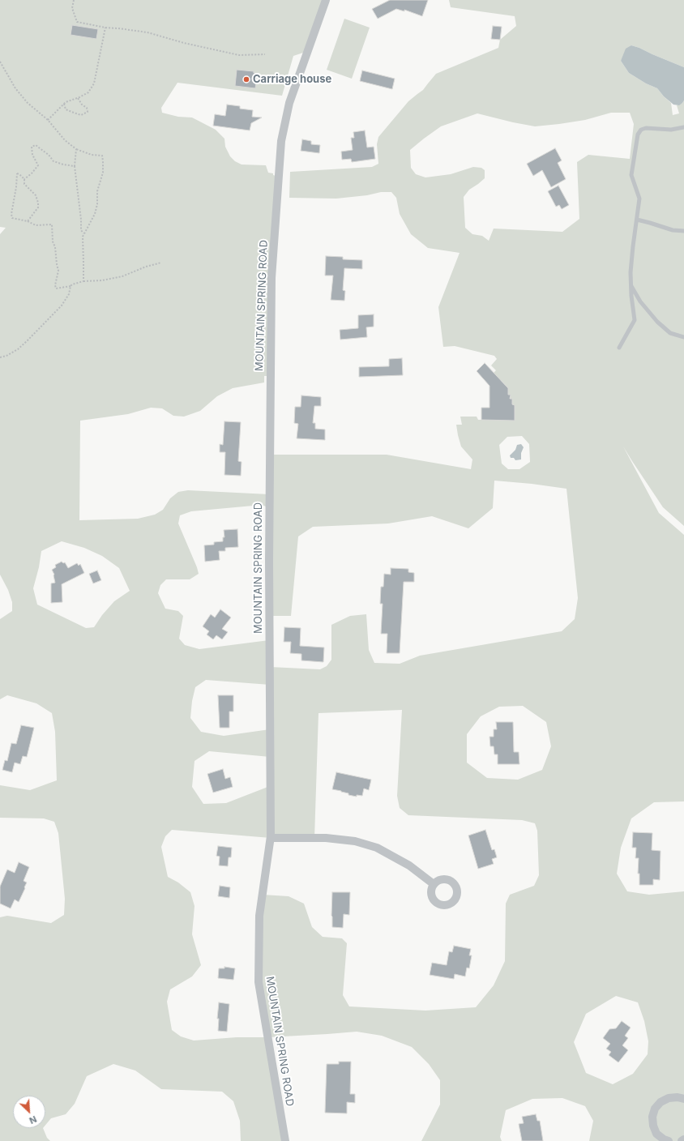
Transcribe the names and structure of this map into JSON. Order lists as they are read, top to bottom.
{
  "streets": {
    "street": ["MOUNTAIN SPRING ROAD"]
  },
  "places": ["Carriage house"],
  "north": "bottom right"
}
